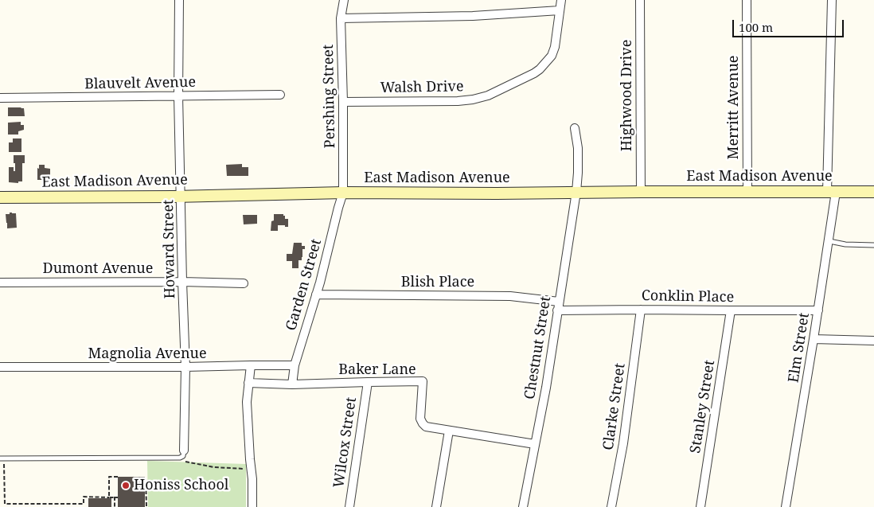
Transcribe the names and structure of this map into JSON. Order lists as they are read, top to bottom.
{
  "streets": {
    "main road": ["East Madison Avenue"],
    "street": [
      "Blauvelt Avenue",
      "Walsh Drive",
      "Highwood Drive",
      "Pershing Street",
      "Merritt Avenue",
      "Howard Street",
      "Dumont Avenue",
      "Blish Place",
      "Garden Street",
      "Conklin Place",
      "Chestnut Street",
      "Elm Street",
      "Magnolia Avenue",
      "Baker Lane",
      "Clarke Street",
      "Stanley Street",
      "Wilcox Street"
    ]
  },
  "crossings": [
    ["Blauvelt Avenue", "Howard Street"],
    ["Walsh Drive", "Pershing Street"],
    ["Highwood Drive", "East Madison Avenue"],
    ["Pershing Street", "East Madison Avenue"],
    ["Pershing Street", "Garden Street"],
    ["Merritt Avenue", "East Madison Avenue"],
    ["East Madison Avenue", "Howard Street"],
    ["East Madison Avenue", "Garden Street"],
    ["East Madison Avenue", "Chestnut Street"],
    ["East Madison Avenue", "Elm Street"],
    ["Howard Street", "Dumont Avenue"],
    ["Howard Street", "Magnolia Avenue"],
    ["Blish Place", "Garden Street"],
    ["Blish Place", "Conklin Place"],
    ["Blish Place", "Chestnut Street"],
    ["Garden Street", "Magnolia Avenue"],
    ["Garden Street", "Baker Lane"],
    ["Conklin Place", "Chestnut Street"],
    ["Conklin Place", "Elm Street"],
    ["Conklin Place", "Clarke Street"],
    ["Conklin Place", "Stanley Street"],
    ["Chestnut Street", "Baker Lane"],
    ["Baker Lane", "Wilcox Street"]
  ],
  "places": ["Honiss School"],
  "scale_bar": "100 m"
}
